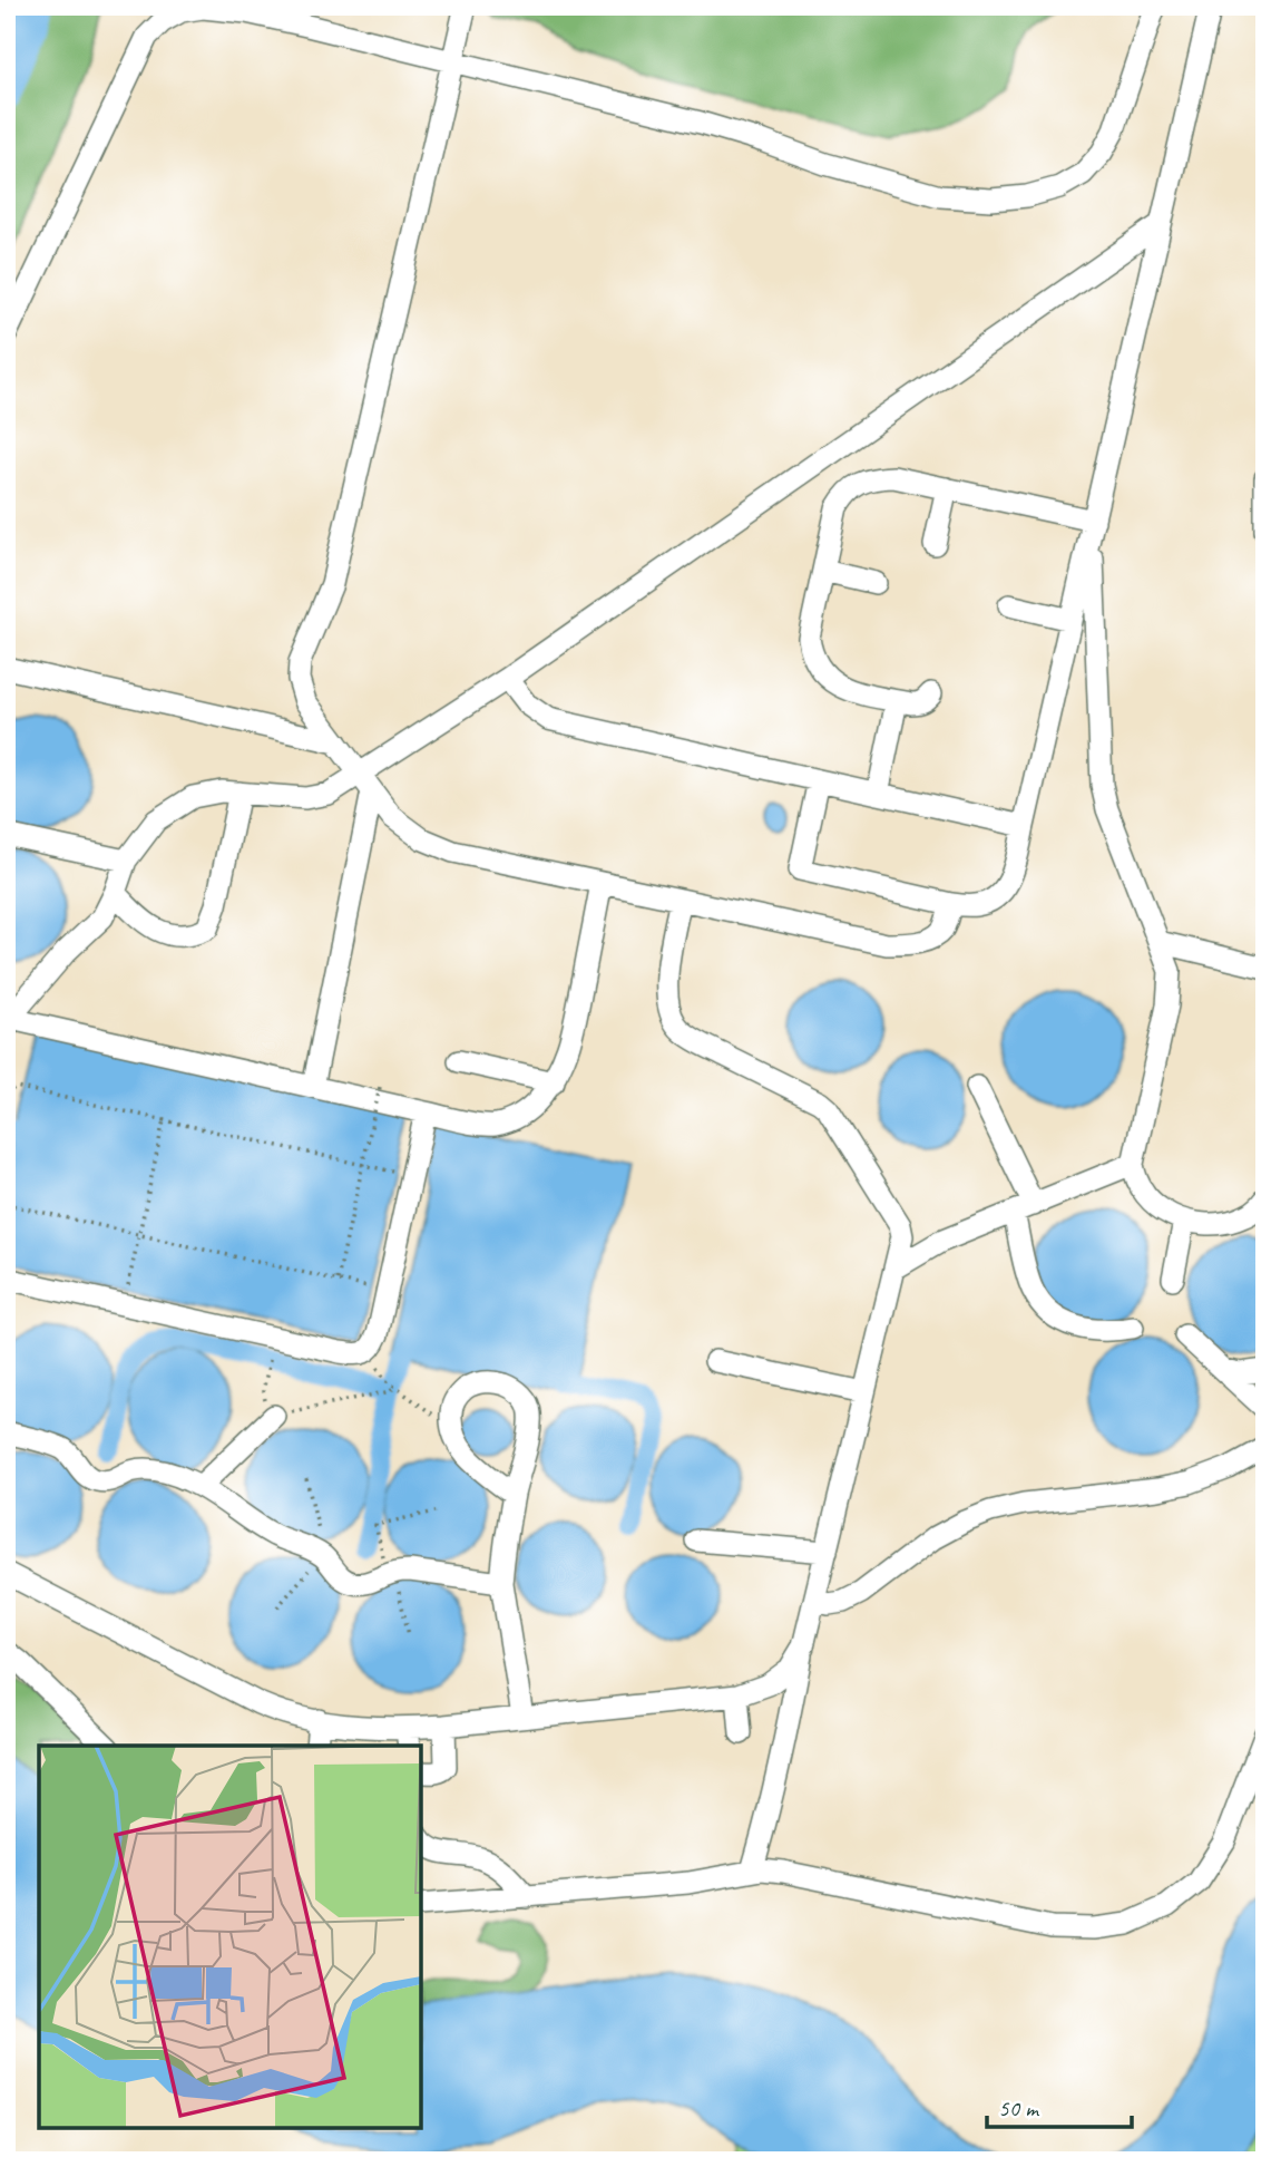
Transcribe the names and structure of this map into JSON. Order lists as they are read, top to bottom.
{
  "scale_bar": "50 m"
}
